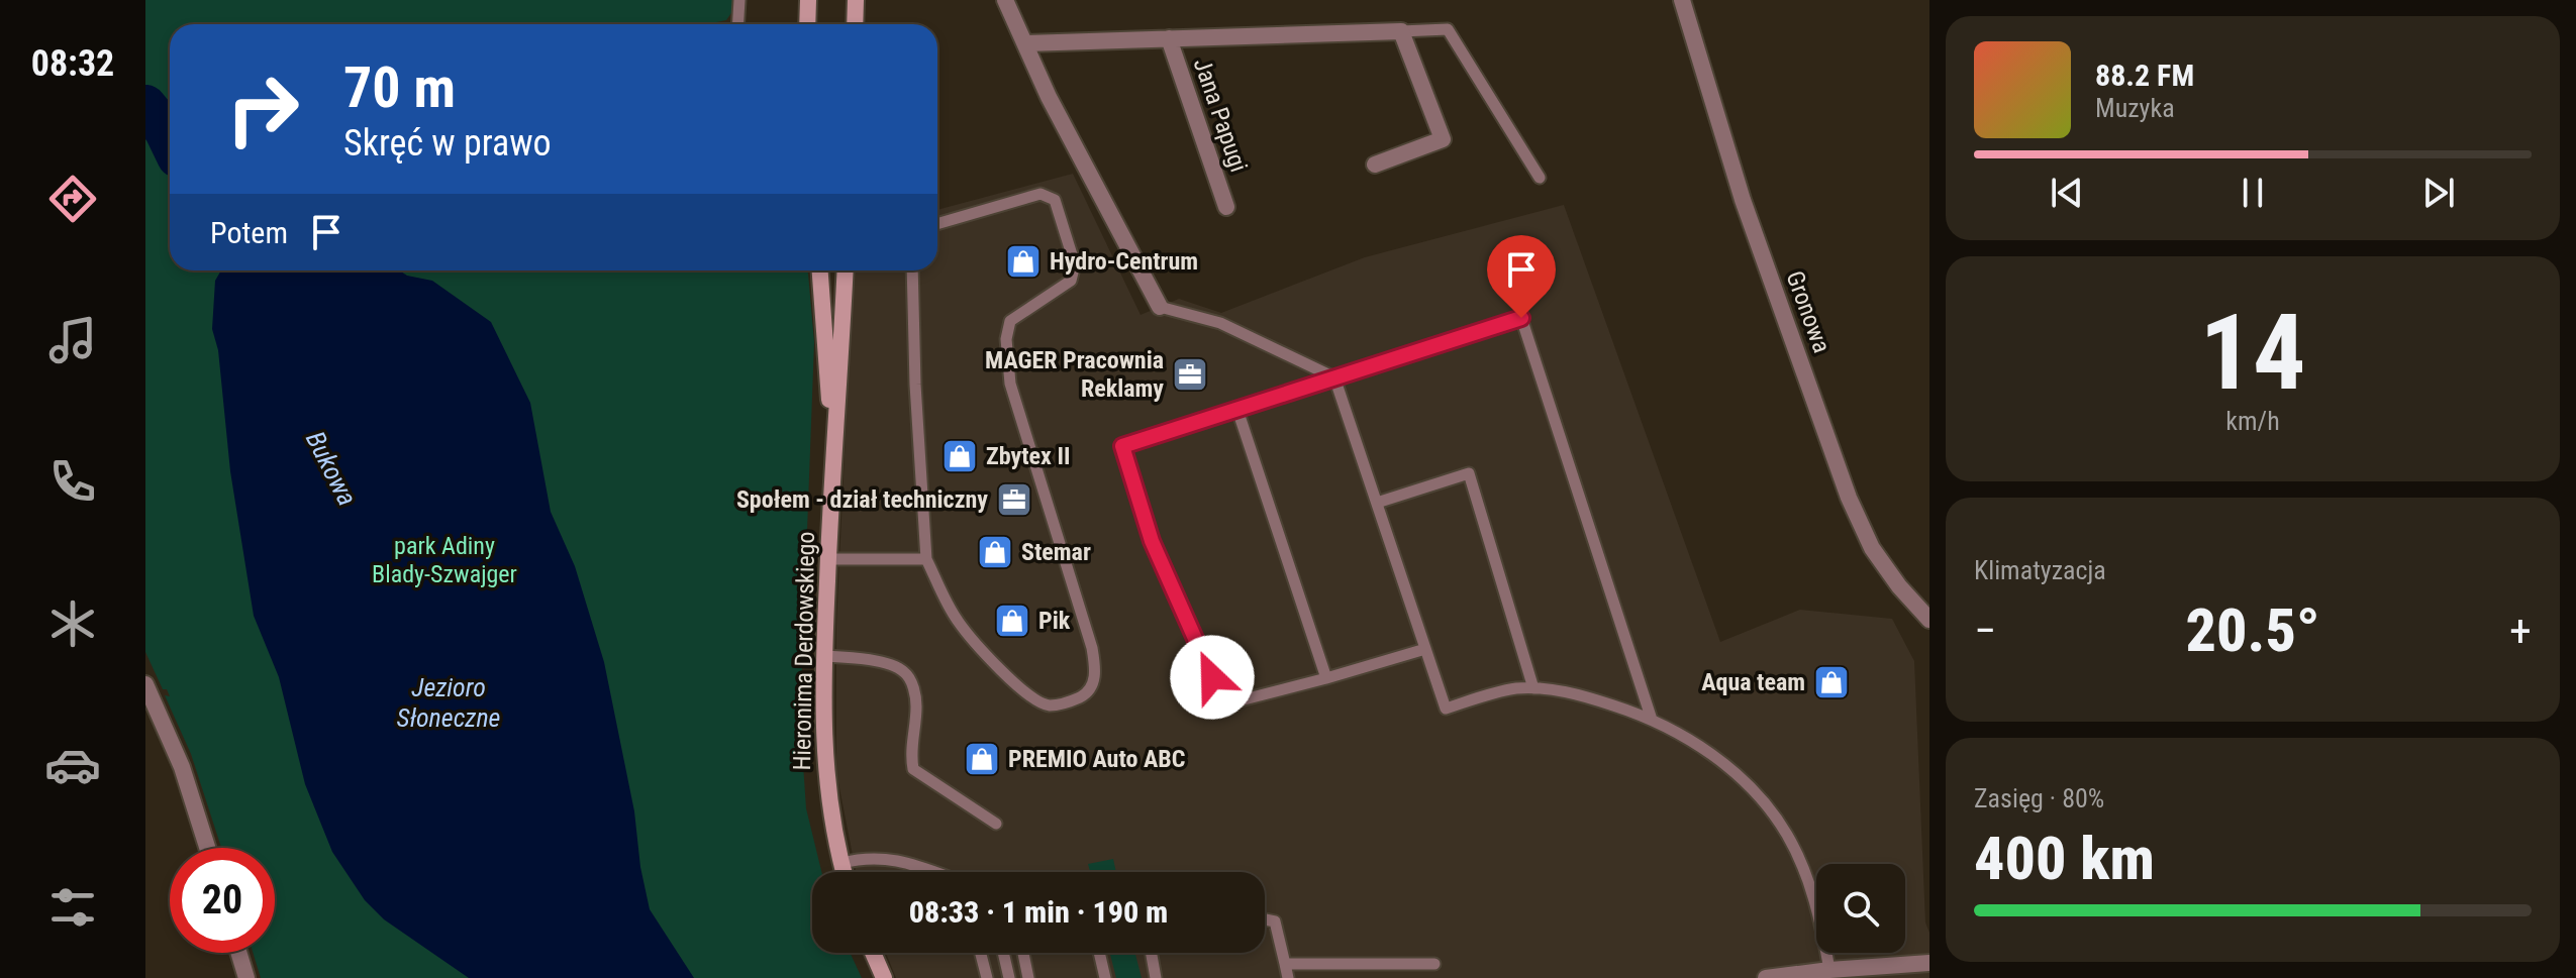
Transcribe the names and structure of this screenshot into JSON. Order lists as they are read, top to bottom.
{
  "streets": {
    "main road": ["Hieronima Derdowskiego"],
    "street": ["Jana Papugi", "Gronowa"]
  },
  "water": ["Bukowa", "Jezioro Słoneczne"],
  "parks": ["park Adiny Blady-Szwajger"],
  "places": {
    "shop": [
      "Hydro-Centrum",
      "Zbytex II",
      "Stemar",
      "Pik",
      "Aqua team",
      "PREMIO Auto ABC"
    ],
    "office": ["MAGER Pracownia Reklamy", "Społem - dział techniczny"]
  },
  "page": {
    "tabs": "08:32",
    "turn": ["70 m", "Skręć w prawo"],
    "song": ["88.2 FM", "Muzyka"],
    "then": "Potem",
    "tile": [
      ["14", "km/h"],
      "Klimatyzacja",
      ["Zasięg · 80%", "400 km"]
    ],
    "heat": ["−", "20.5°", "+"],
    "limit": "20",
    "trip": "08:33 · 1 min · 190 m"
  }
}
